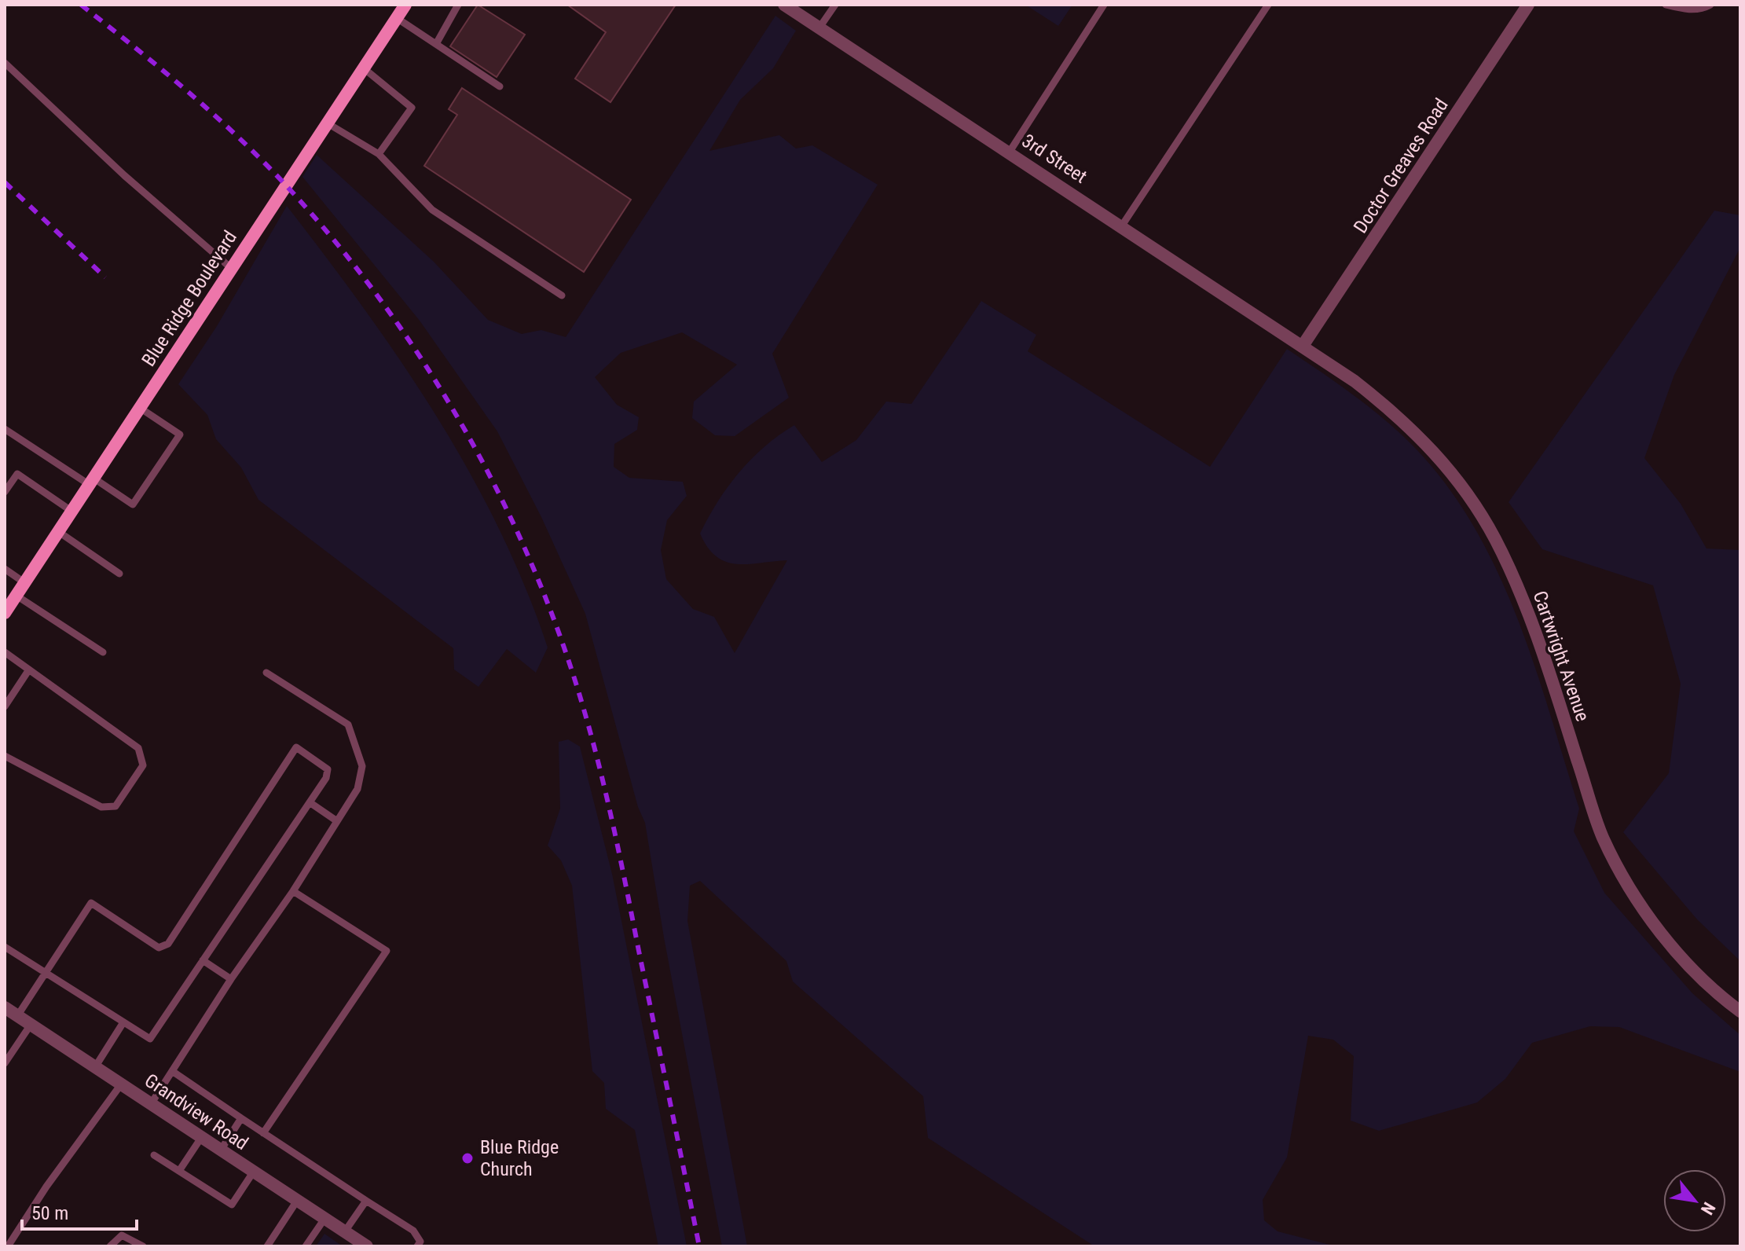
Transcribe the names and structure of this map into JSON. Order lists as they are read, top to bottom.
{
  "streets": {
    "main road": ["Blue Ridge Boulevard"],
    "street": [
      "3rd Street",
      "Doctor Greaves Road",
      "Cartwright Avenue",
      "Grandview Road"
    ]
  },
  "crossings": [
    ["3rd Street", "Doctor Greaves Road"],
    ["3rd Street", "Cartwright Avenue"],
    ["Doctor Greaves Road", "Cartwright Avenue"]
  ],
  "places": ["Blue Ridge Church"],
  "scale_bar": "50 m",
  "north": "bottom right"
}
